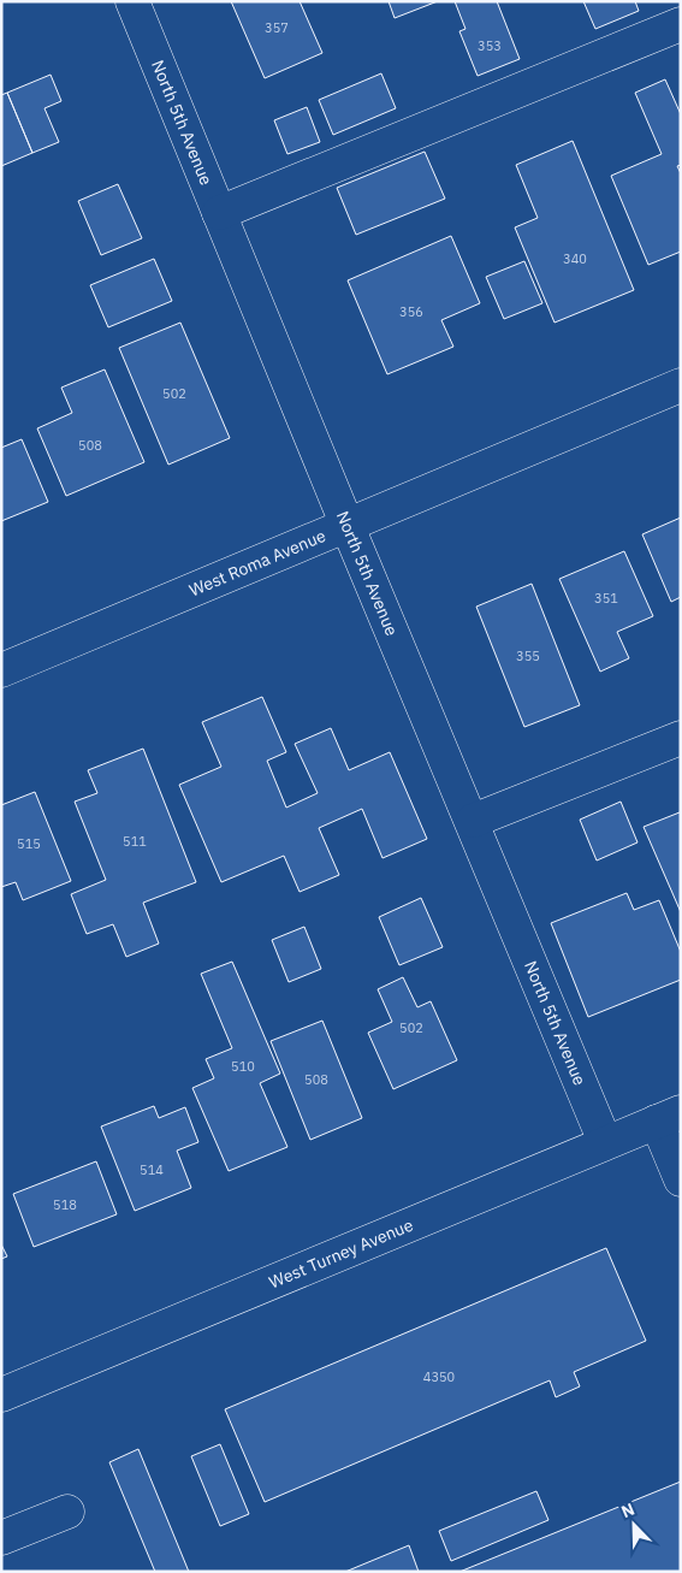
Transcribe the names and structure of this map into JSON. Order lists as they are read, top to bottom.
{
  "streets": {
    "street": ["North 5th Avenue", "West Roma Avenue", "West Turney Avenue"]
  },
  "crossings": [
    ["North 5th Avenue", "West Roma Avenue"],
    ["North 5th Avenue", "West Turney Avenue"]
  ],
  "house_numbers": [
    "357",
    "353",
    "340",
    "356",
    "502",
    "508",
    "351",
    "355",
    "511",
    "515",
    "502",
    "510",
    "508",
    "514",
    "518",
    "4350"
  ],
  "north": "top left"
}
